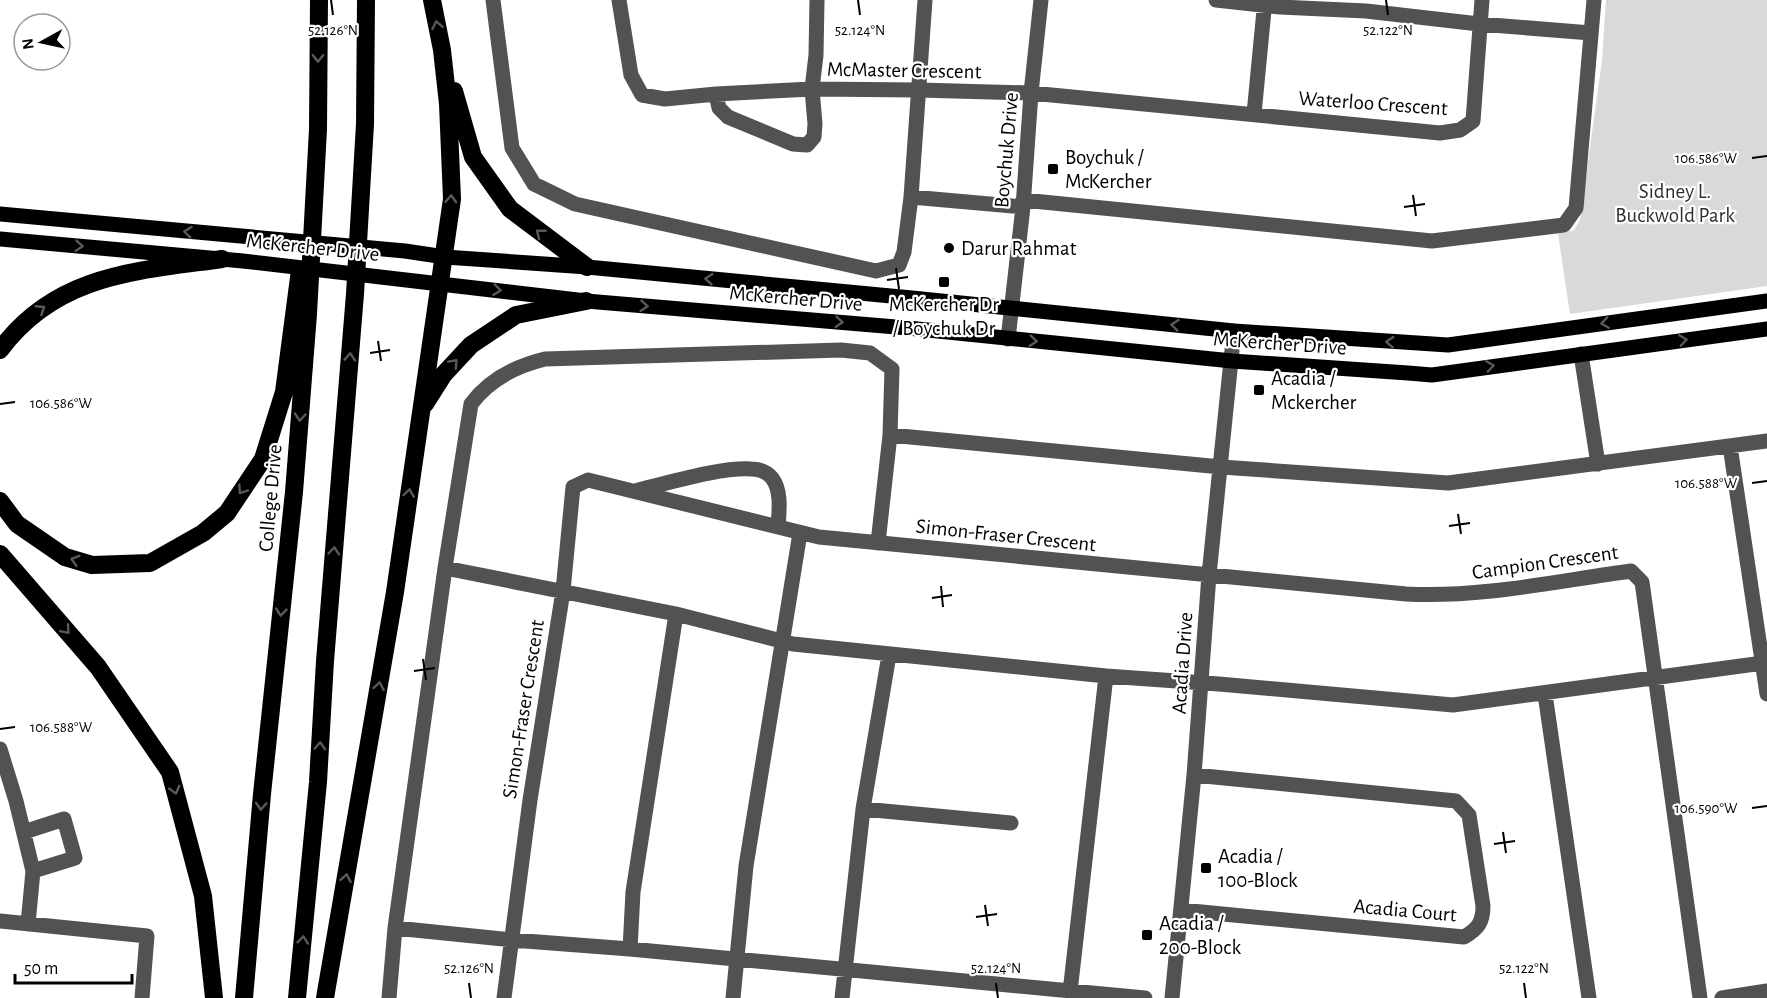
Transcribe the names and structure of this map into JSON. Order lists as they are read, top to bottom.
{
  "streets": {
    "highway": ["College Drive"],
    "main road": ["McKercher Drive"],
    "street": [
      "McMaster Crescent",
      "Waterloo Crescent",
      "Boychuk Drive",
      "Simon-Fraser Crescent",
      "Campion Crescent",
      "Acadia Drive",
      "Acadia Court"
    ]
  },
  "crossings": [
    ["McMaster Crescent", "Waterloo Crescent"],
    ["McMaster Crescent", "Boychuk Drive"],
    ["Waterloo Crescent", "Boychuk Drive"],
    ["Boychuk Drive", "McKercher Drive"],
    ["McKercher Drive", "Acadia Drive"],
    ["Simon-Fraser Crescent", "Campion Crescent"],
    ["Simon-Fraser Crescent", "Acadia Drive"],
    ["Campion Crescent", "Acadia Drive"],
    ["Acadia Drive", "Acadia Court"]
  ],
  "parks": ["Sidney L. Buckwold Park"],
  "places": {
    "transit": [
      "Boychuk / McKercher",
      "McKercher Dr / Boychuk Dr",
      "Acadia / Mckercher",
      "Acadia / 100-Block",
      "Acadia / 200-Block"
    ],
    "other": ["Darur Rahmat"]
  },
  "scale_bar": "50 m",
  "north": "left",
  "coordinates": [
    "52.126°N",
    "52.124°N",
    "52.122°N",
    "106.586°W",
    "106.588°W",
    "106.590°W"
  ]
}
